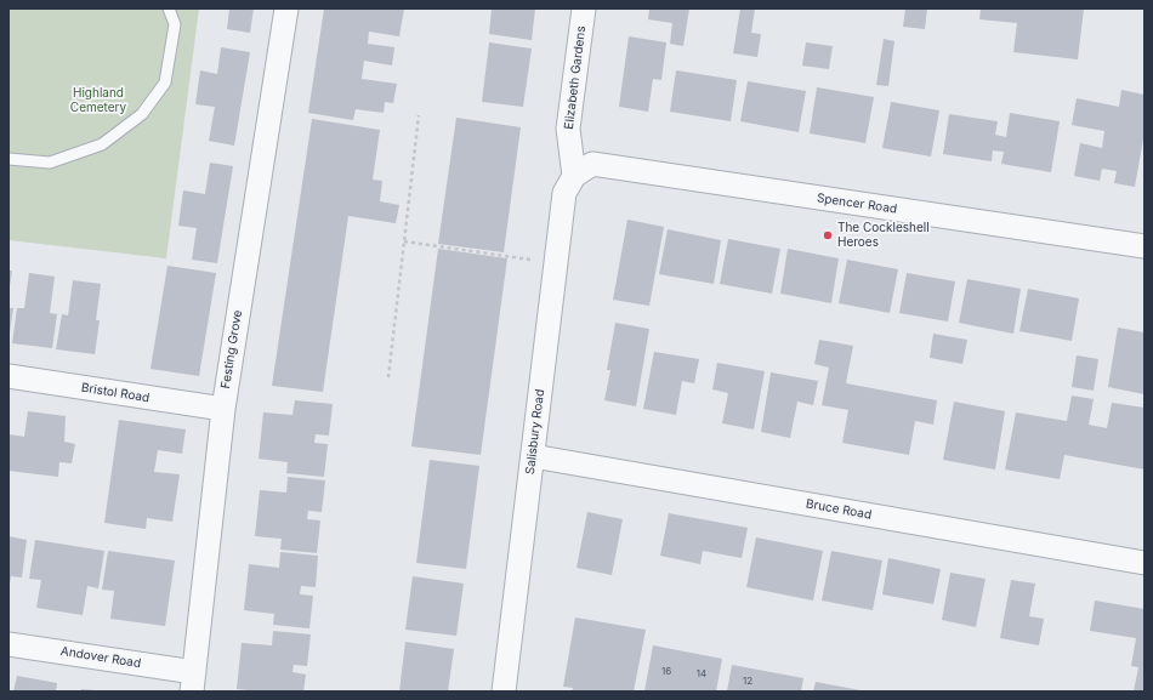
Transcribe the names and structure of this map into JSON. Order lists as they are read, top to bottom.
{
  "streets": {
    "street": [
      "Elizabeth Gardens",
      "Spencer Road",
      "Festing Grove",
      "Bristol Road",
      "Salisbury Road",
      "Bruce Road",
      "Andover Road"
    ]
  },
  "crossings": [
    ["Elizabeth Gardens", "Spencer Road"],
    ["Elizabeth Gardens", "Salisbury Road"],
    ["Spencer Road", "Salisbury Road"],
    ["Festing Grove", "Bristol Road"],
    ["Festing Grove", "Andover Road"],
    ["Salisbury Road", "Bruce Road"]
  ],
  "parks": ["Highland Cemetery"],
  "places": ["The Cockleshell Heroes"],
  "house_numbers": ["16", "14", "12"]
}
